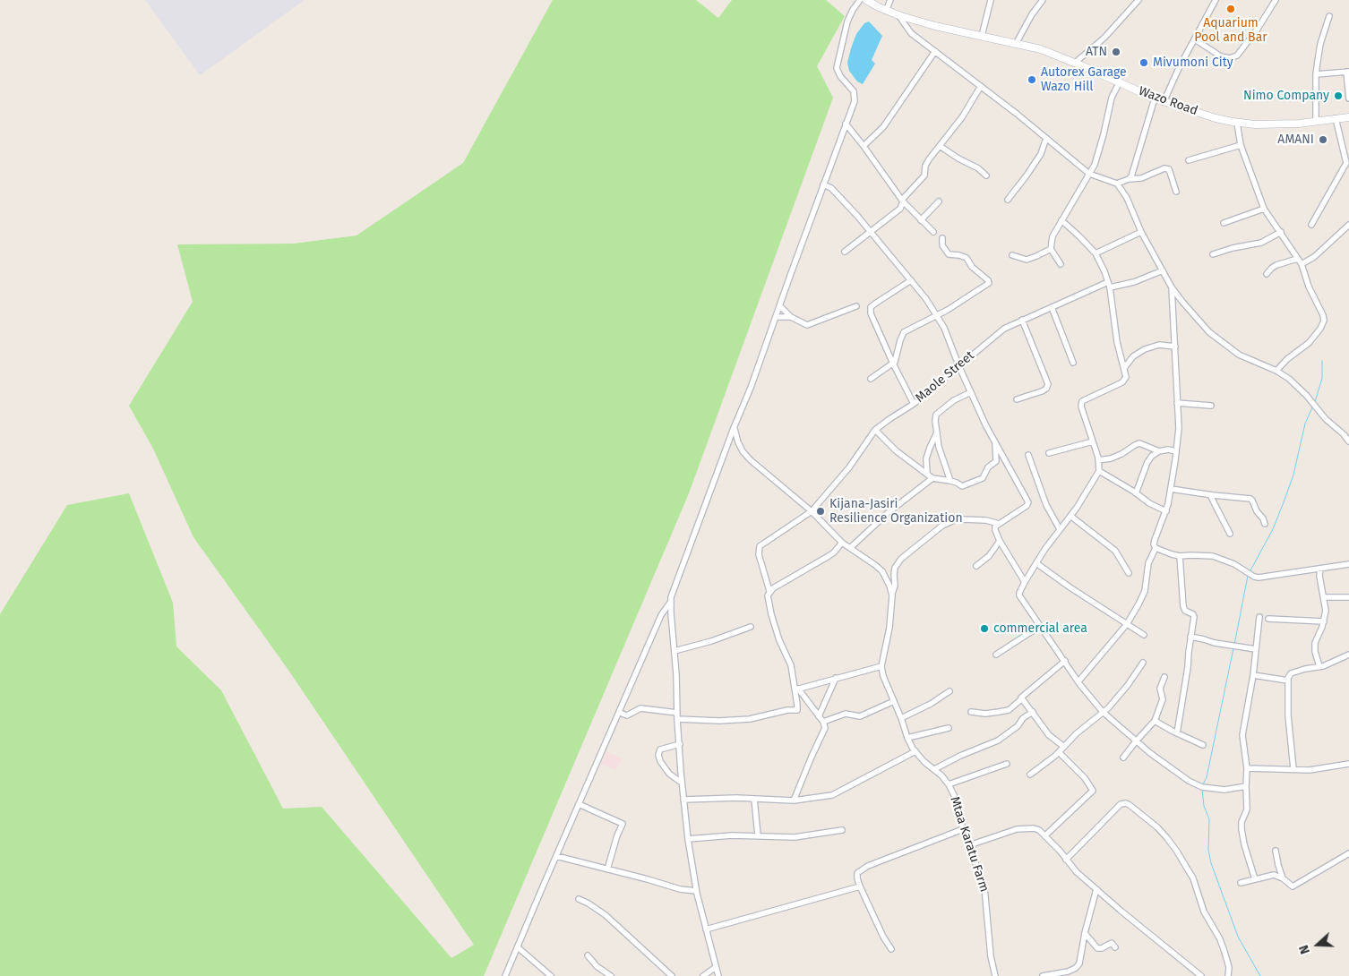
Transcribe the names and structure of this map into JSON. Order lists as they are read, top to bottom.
{
  "streets": {
    "main road": ["Wazo Road"],
    "street": ["Maole Street", "Mtaa Karatu Farm"]
  },
  "crossings": [
    ["Maole Street", "Mtaa Karatu Farm"]
  ],
  "places": [
    "Aquarium Pool and Bar",
    "ATN",
    "Mivumoni City",
    "Autorex Garage Wazo Hill",
    "Nimo Company",
    "AMANI",
    "Kijana-Jasiri Resilience Organization",
    "commercial area"
  ],
  "north": "left"
}
